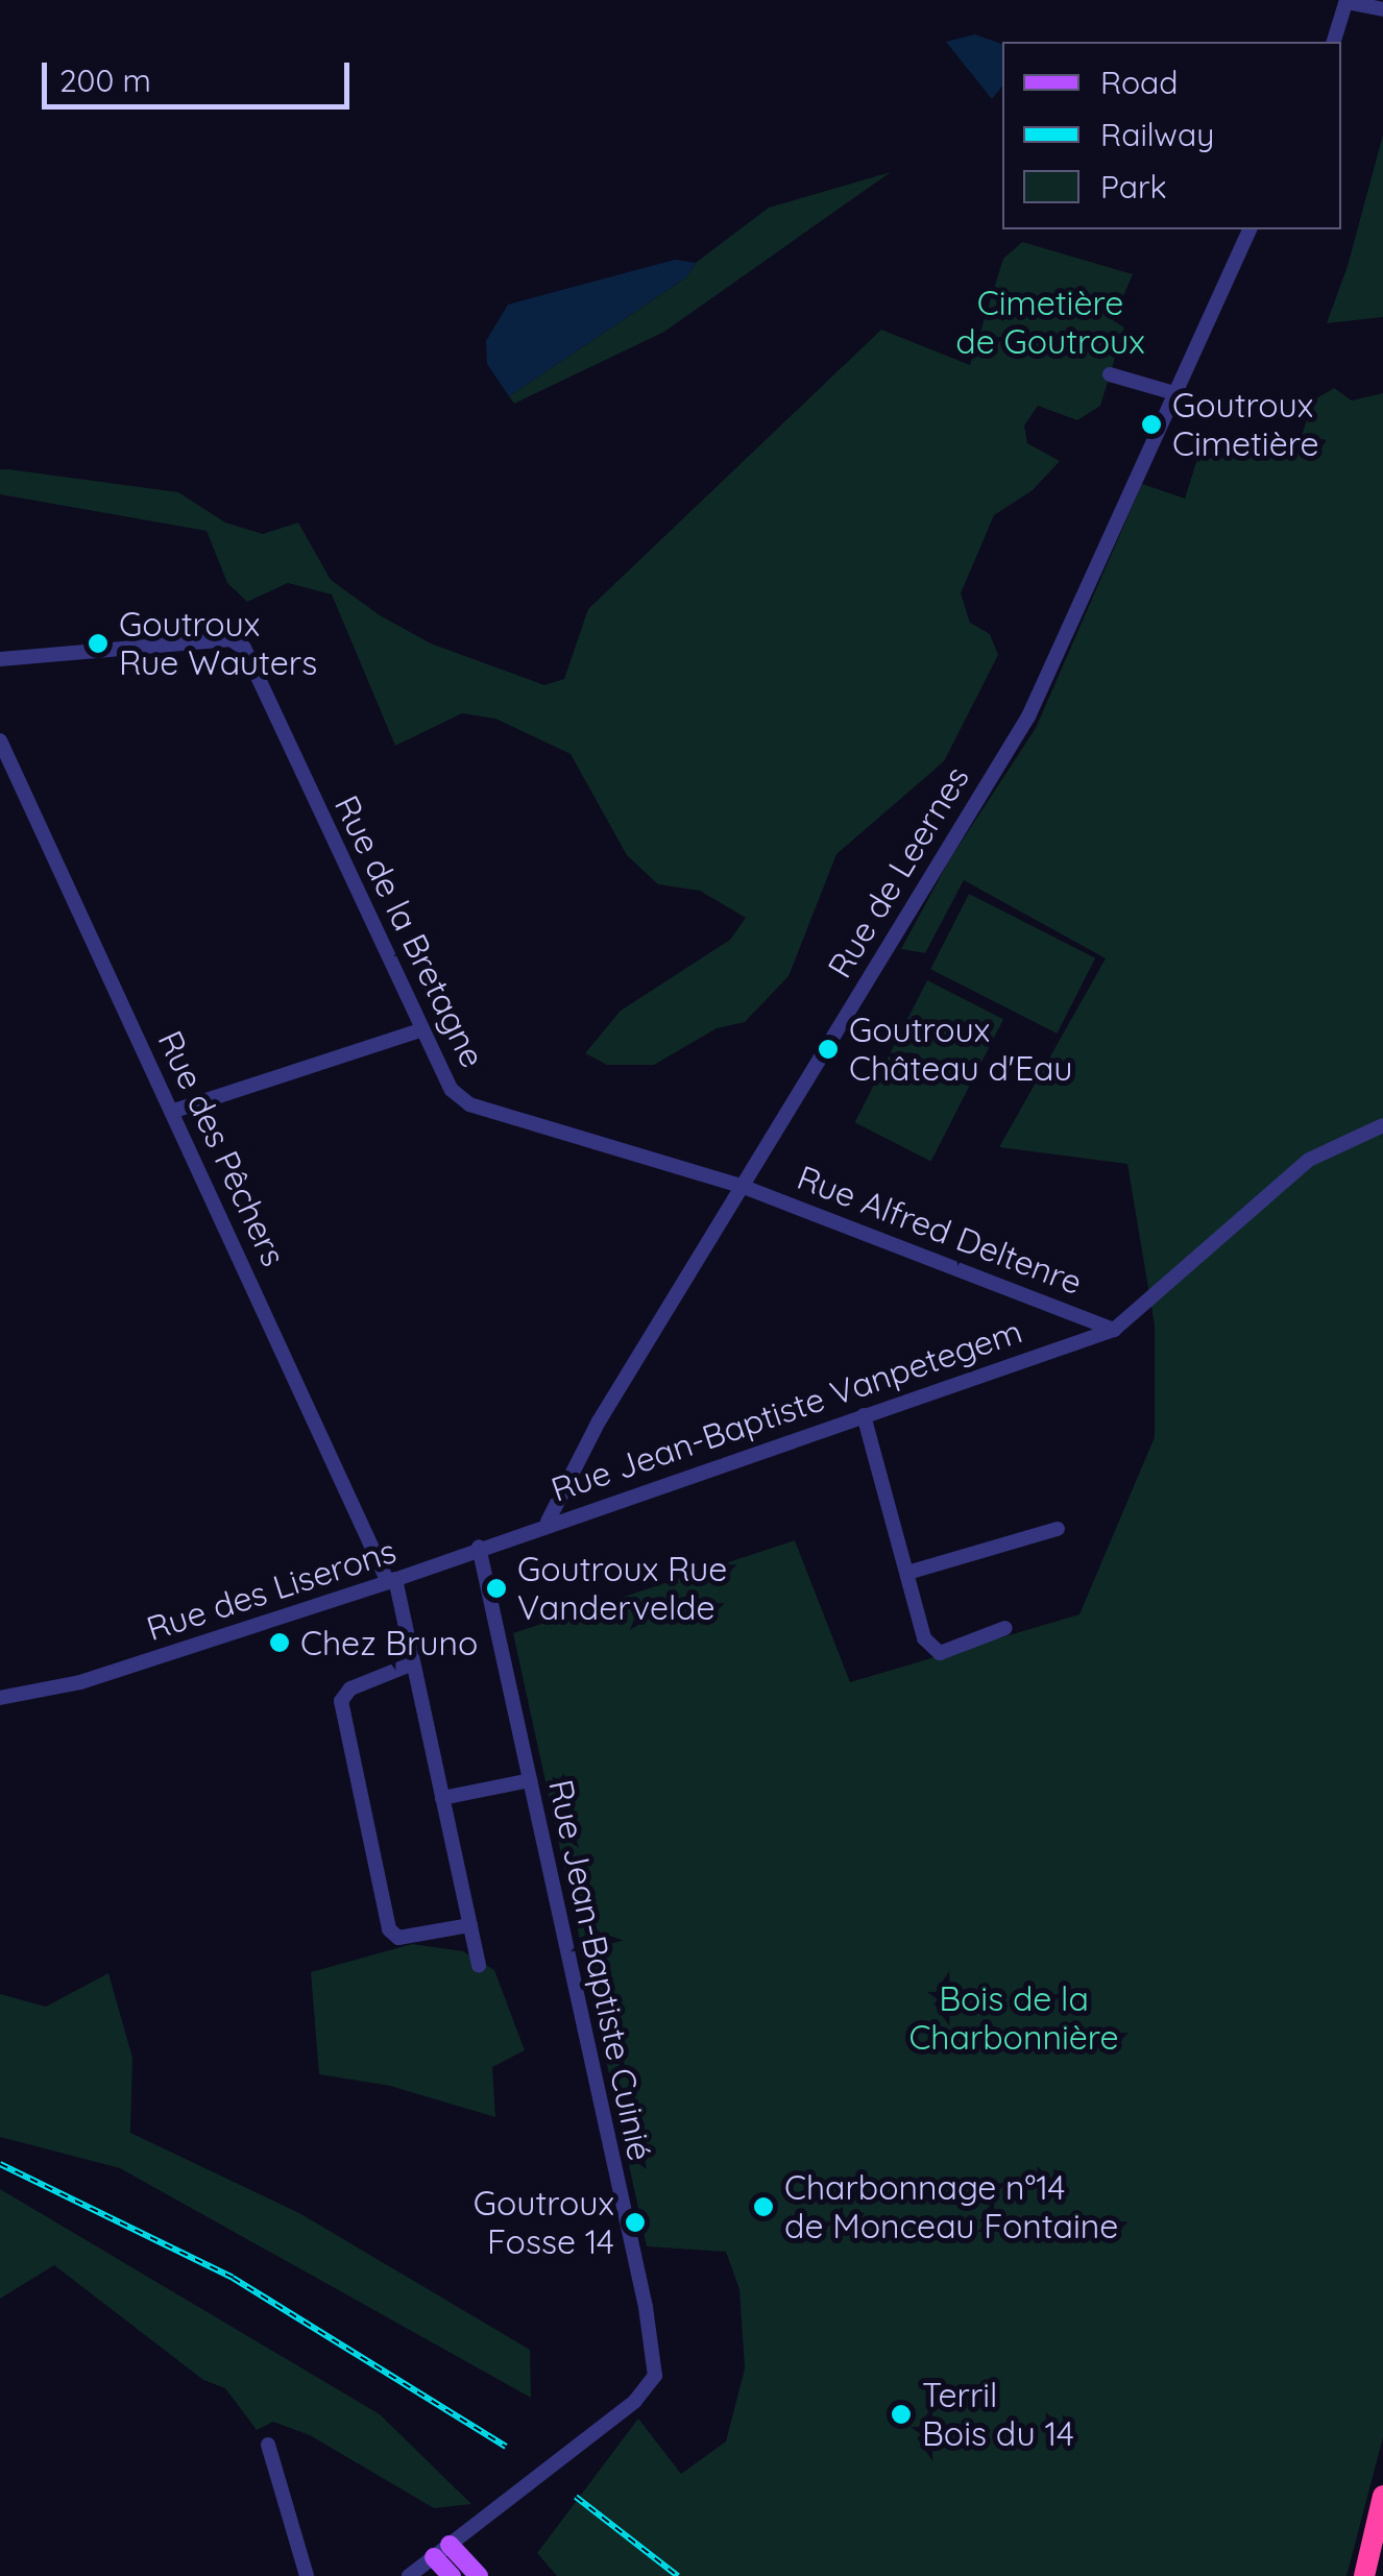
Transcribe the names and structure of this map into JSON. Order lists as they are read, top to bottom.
{
  "streets": {
    "street": [
      "Rue de Leernes",
      "Rue de la Bretagne",
      "Rue des Pêchers",
      "Rue Alfred Deltenre",
      "Rue Jean-Baptiste Vanpetegem",
      "Rue des Liserons",
      "Rue Jean-Baptiste Cuinié"
    ]
  },
  "crossings": [
    ["Rue de Leernes", "Rue de la Bretagne"],
    ["Rue de Leernes", "Rue Alfred Deltenre"],
    ["Rue de Leernes", "Rue Jean-Baptiste Vanpetegem"],
    ["Rue de la Bretagne", "Rue Alfred Deltenre"],
    ["Rue des Pêchers", "Rue des Liserons"],
    ["Rue Alfred Deltenre", "Rue Jean-Baptiste Vanpetegem"],
    ["Rue Jean-Baptiste Vanpetegem", "Rue des Liserons"],
    ["Rue Jean-Baptiste Vanpetegem", "Rue Jean-Baptiste Cuinié"],
    ["Rue des Liserons", "Rue Jean-Baptiste Cuinié"]
  ],
  "parks": ["Cimetière de Goutroux", "Bois de la Charbonnière"],
  "places": [
    "Goutroux Cimetière",
    "Goutroux Rue Wauters",
    "Goutroux Château d'Eau",
    "Goutroux Rue Vandervelde",
    "Chez Bruno",
    "Charbonnage n°14 de Monceau Fontaine",
    "Goutroux Fosse 14",
    "Terril Bois du 14"
  ],
  "legend": ["Road", "Railway", "Park"],
  "scale_bar": "200 m"
}
